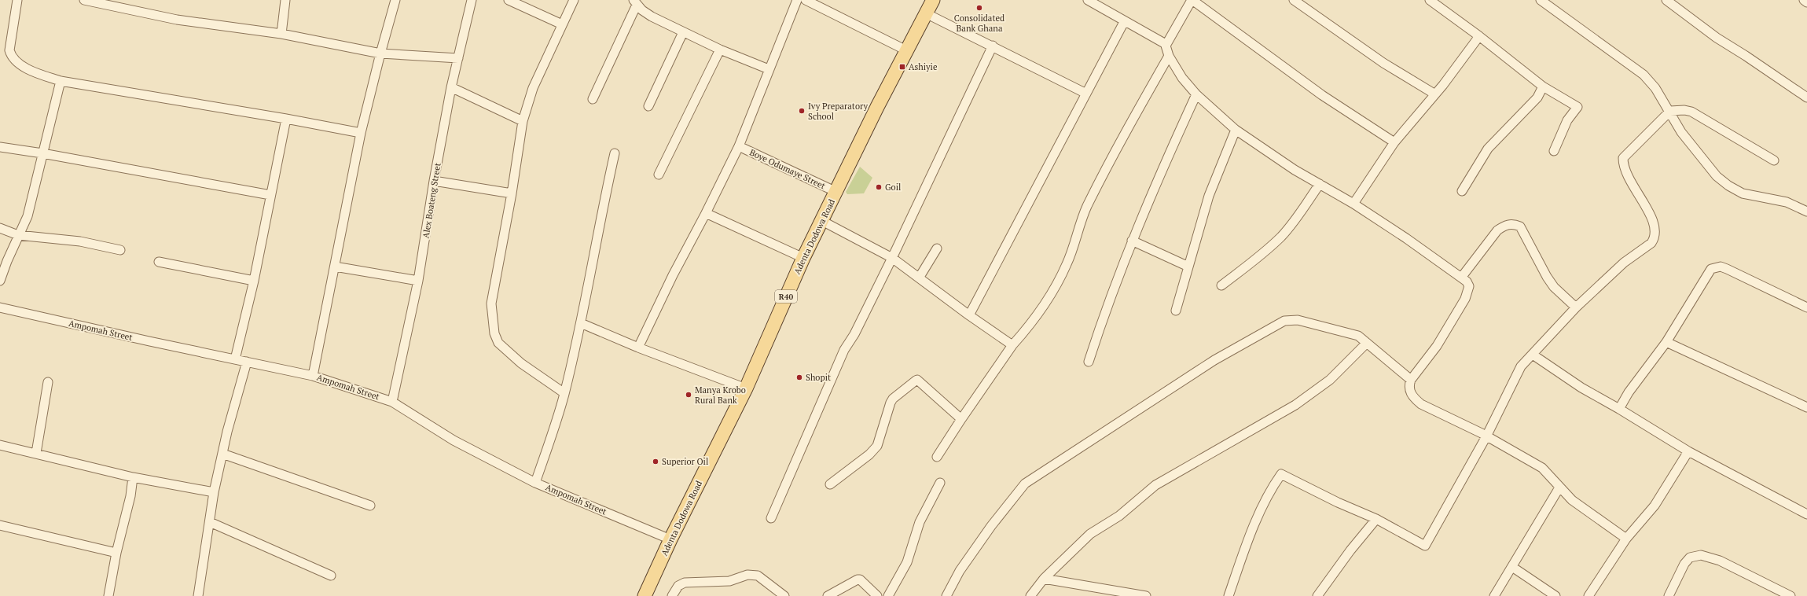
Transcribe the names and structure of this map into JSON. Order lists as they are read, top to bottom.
{
  "streets": {
    "main road": ["Adenta Dodowa Road", "R40"],
    "street": ["Boye Odumaye Street", "Alex Boateng Street", "Ampomah Street"]
  },
  "crossings": [
    ["Boye Odumaye Street", "Adenta Dodowa Road"],
    ["Alex Boateng Street", "Ampomah Street"],
    ["Adenta Dodowa Road", "Ampomah Street"]
  ],
  "places": {
    "other": [
      "Consolidated Bank Ghana",
      "Ivy Preparatory School",
      "Goil",
      "Shopit",
      "Manya Krobo Rural Bank",
      "Superior Oil"
    ],
    "transit": ["Ashiyie"]
  }
}
